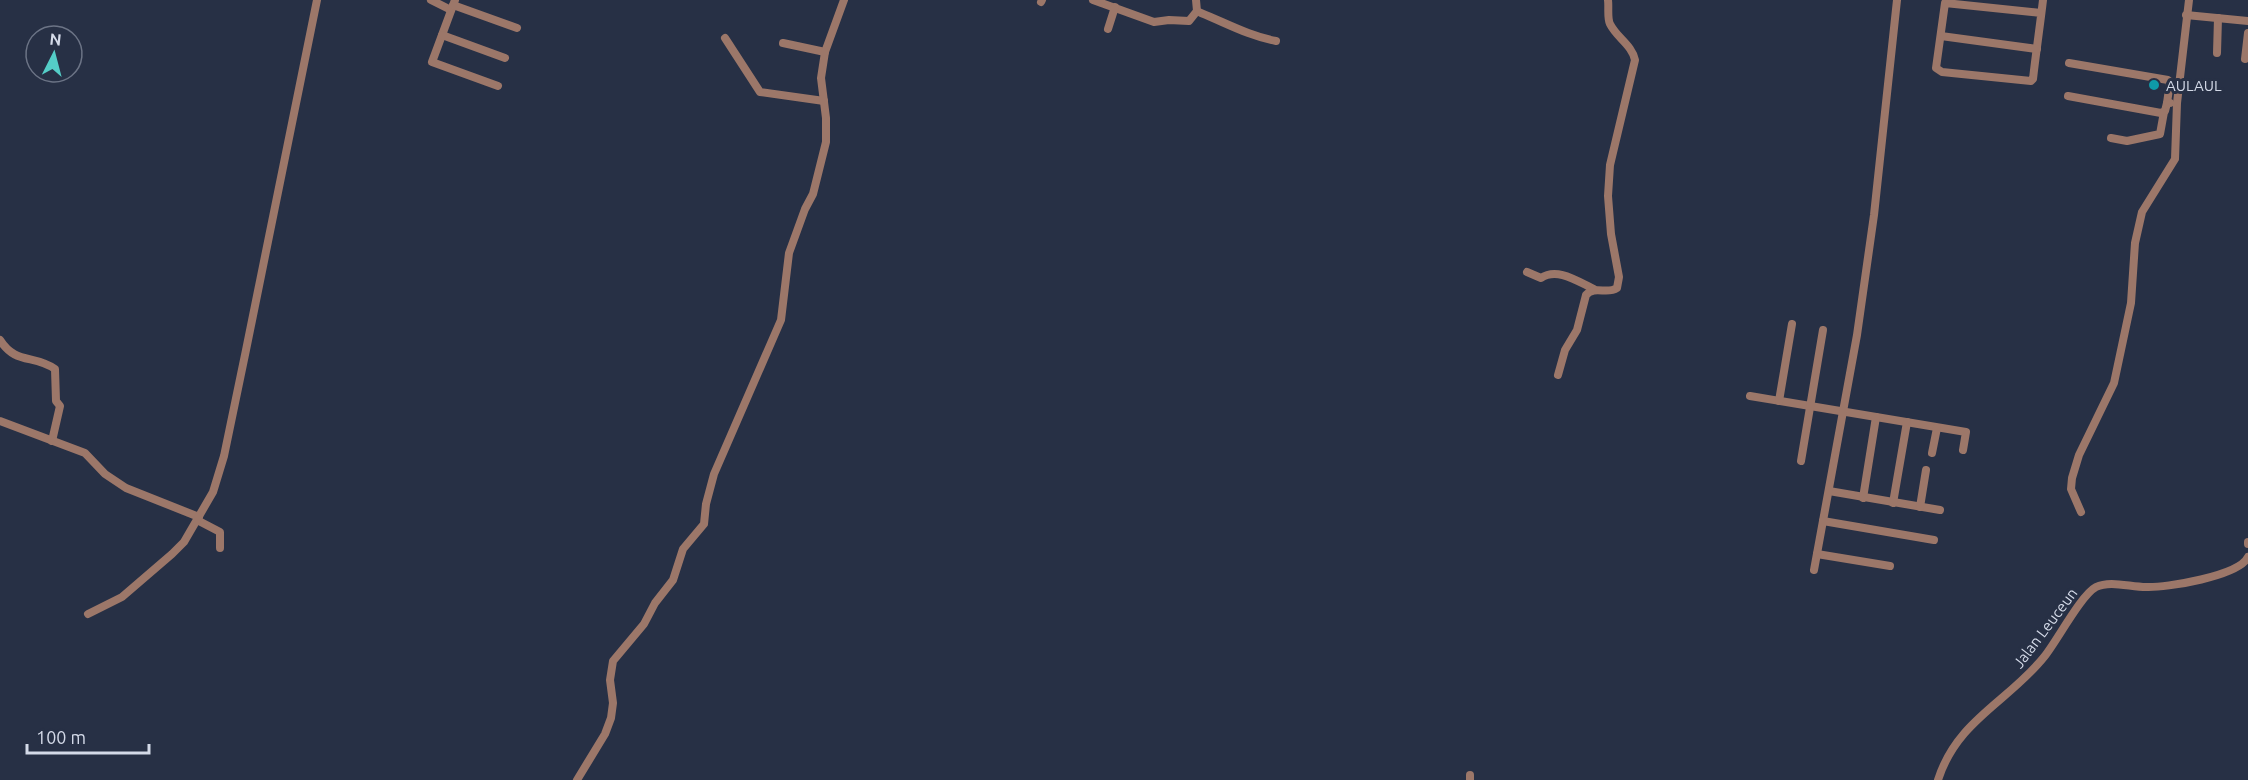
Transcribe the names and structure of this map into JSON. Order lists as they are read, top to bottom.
{
  "streets": {
    "street": ["Jalan Leuceun"]
  },
  "places": ["AULAUL"],
  "scale_bar": "100 m",
  "north": "top"
}
